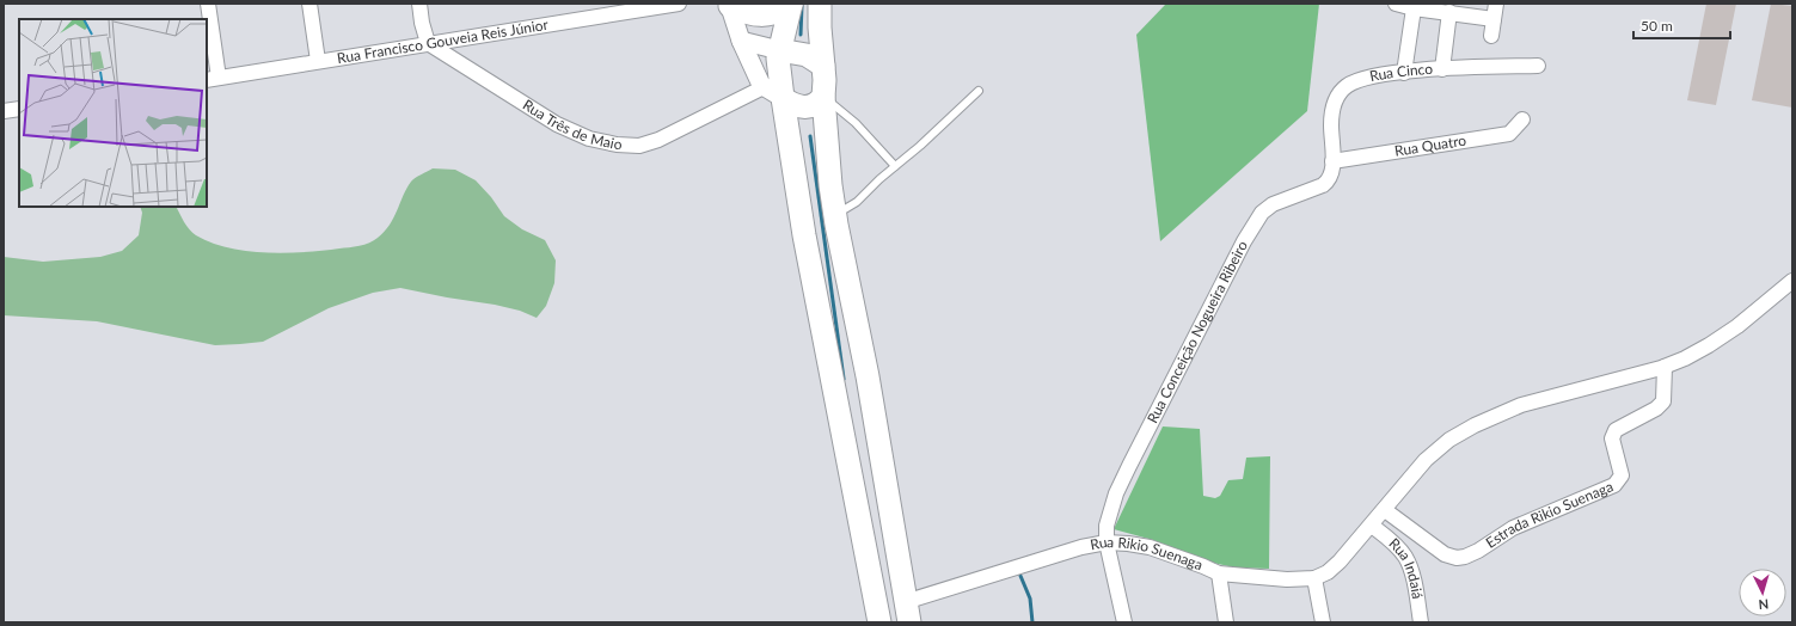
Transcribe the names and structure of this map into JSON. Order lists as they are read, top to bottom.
{
  "streets": {
    "street": [
      "Rua Francisco Gouveia Reis Júnior",
      "Rua Cinco",
      "Rua Três de Maio",
      "Rua Quatro",
      "Rua Conceição Nogueira Ribeiro",
      "Estrada Rikio Suenaga",
      "Rua Rikio Suenaga",
      "Rua Indaiá"
    ]
  },
  "crossings": [
    ["Rua Francisco Gouveia Reis Júnior", "Rua Três de Maio"],
    ["Rua Cinco", "Rua Quatro"],
    ["Rua Cinco", "Rua Conceição Nogueira Ribeiro"],
    ["Rua Quatro", "Rua Conceição Nogueira Ribeiro"],
    ["Rua Conceição Nogueira Ribeiro", "Rua Rikio Suenaga"],
    ["Rua Rikio Suenaga", "Rua Indaiá"]
  ],
  "scale_bar": "50 m",
  "north": "bottom"
}
